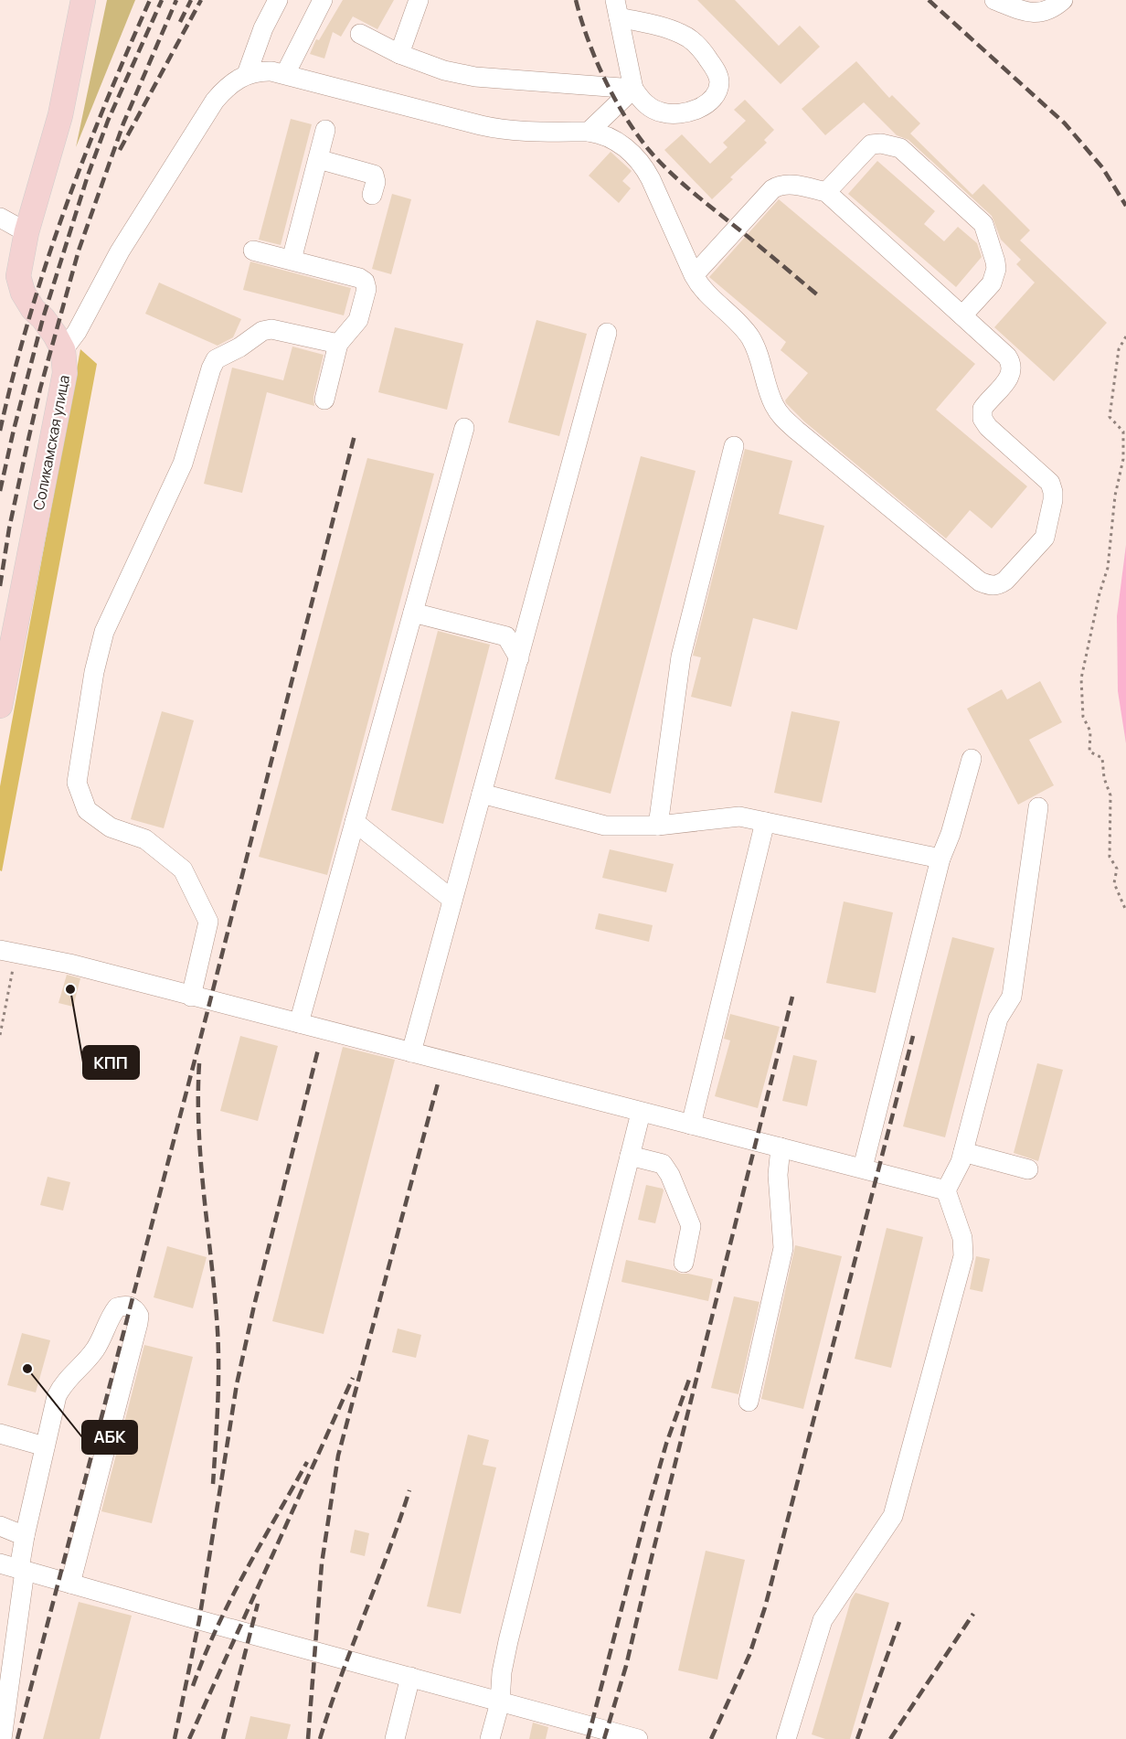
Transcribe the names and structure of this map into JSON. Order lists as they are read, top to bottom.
{
  "streets": {
    "main road": ["Соликамская улица"]
  },
  "places": ["КПП", "АБК"]
}
